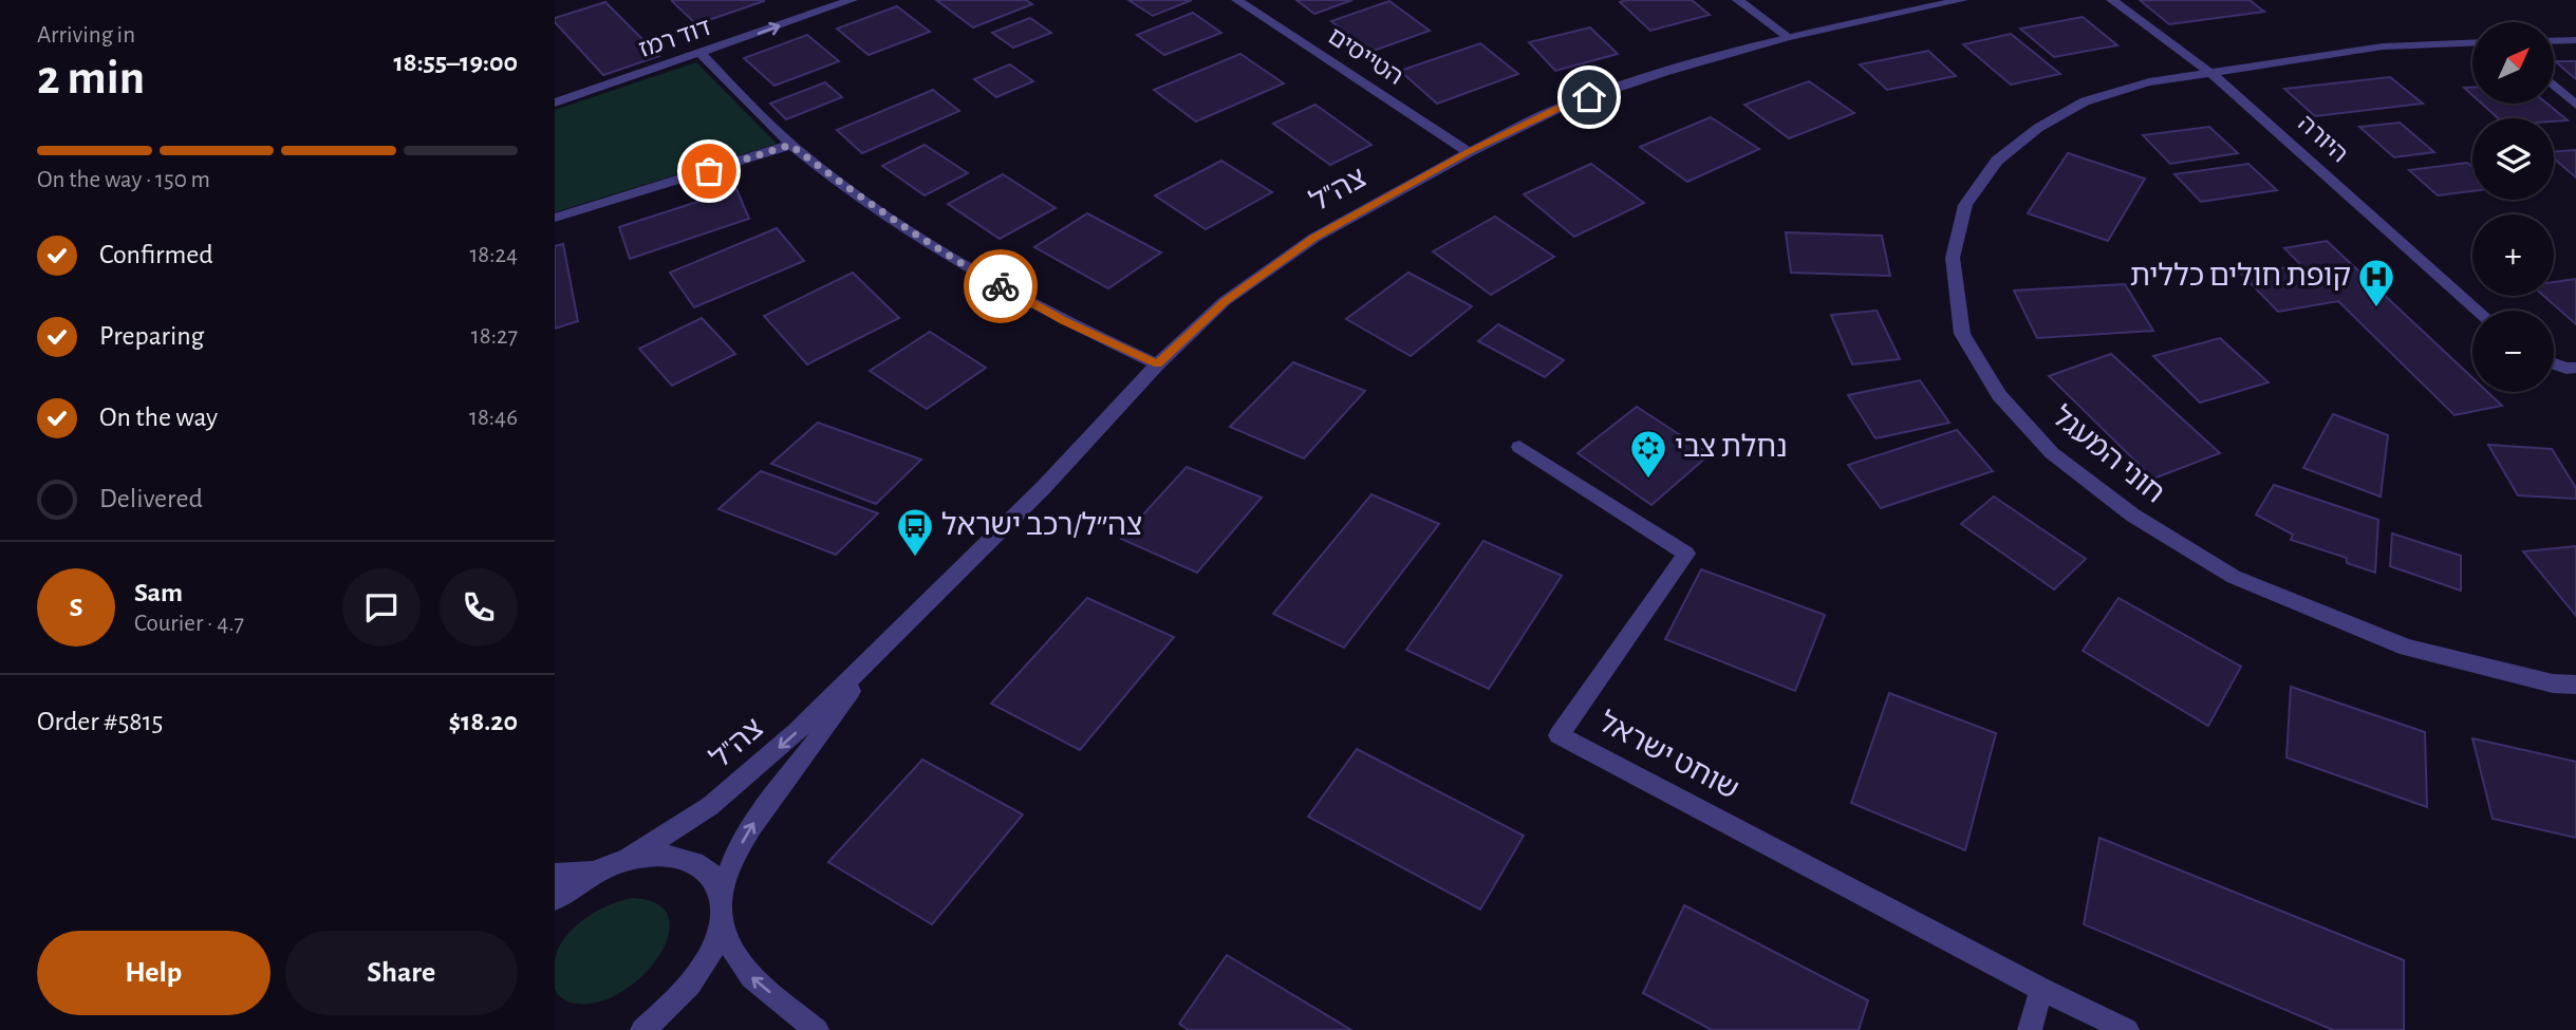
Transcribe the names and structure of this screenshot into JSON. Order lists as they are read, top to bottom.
{
  "streets": {
    "street": [
      "דוד רמז",
      "הטייסים",
      "היורה",
      "צה\"ל",
      "חוני המעגל",
      "שוחט ישראל"
    ]
  },
  "crossings": [
    ["הטייסים", "צה\"ל"],
    ["היורה", "חוני המעגל"]
  ],
  "places": {
    "hospital": ["קופת חולים כללית"],
    "synagogue": ["נחלת צבי"],
    "bus stop": ["צה״ל/רכב ישראל"]
  },
  "north": "top right",
  "page": {
    "heading": ["2 min", "Arriving in", "18:55–19:00"],
    "panel": [
      "Sam",
      "Courier · 4.7",
      "Order #5815",
      "$18.20"
    ],
    "map_buttons": ["+", "−"],
    "bar": "On the way · 150 m",
    "list": [
      ["Confirmed", "18:24"],
      ["Preparing", "18:27"],
      ["On the way", "18:46"],
      "Delivered"
    ],
    "round": "S",
    "buttons": ["Help", "Share"]
  }
}
